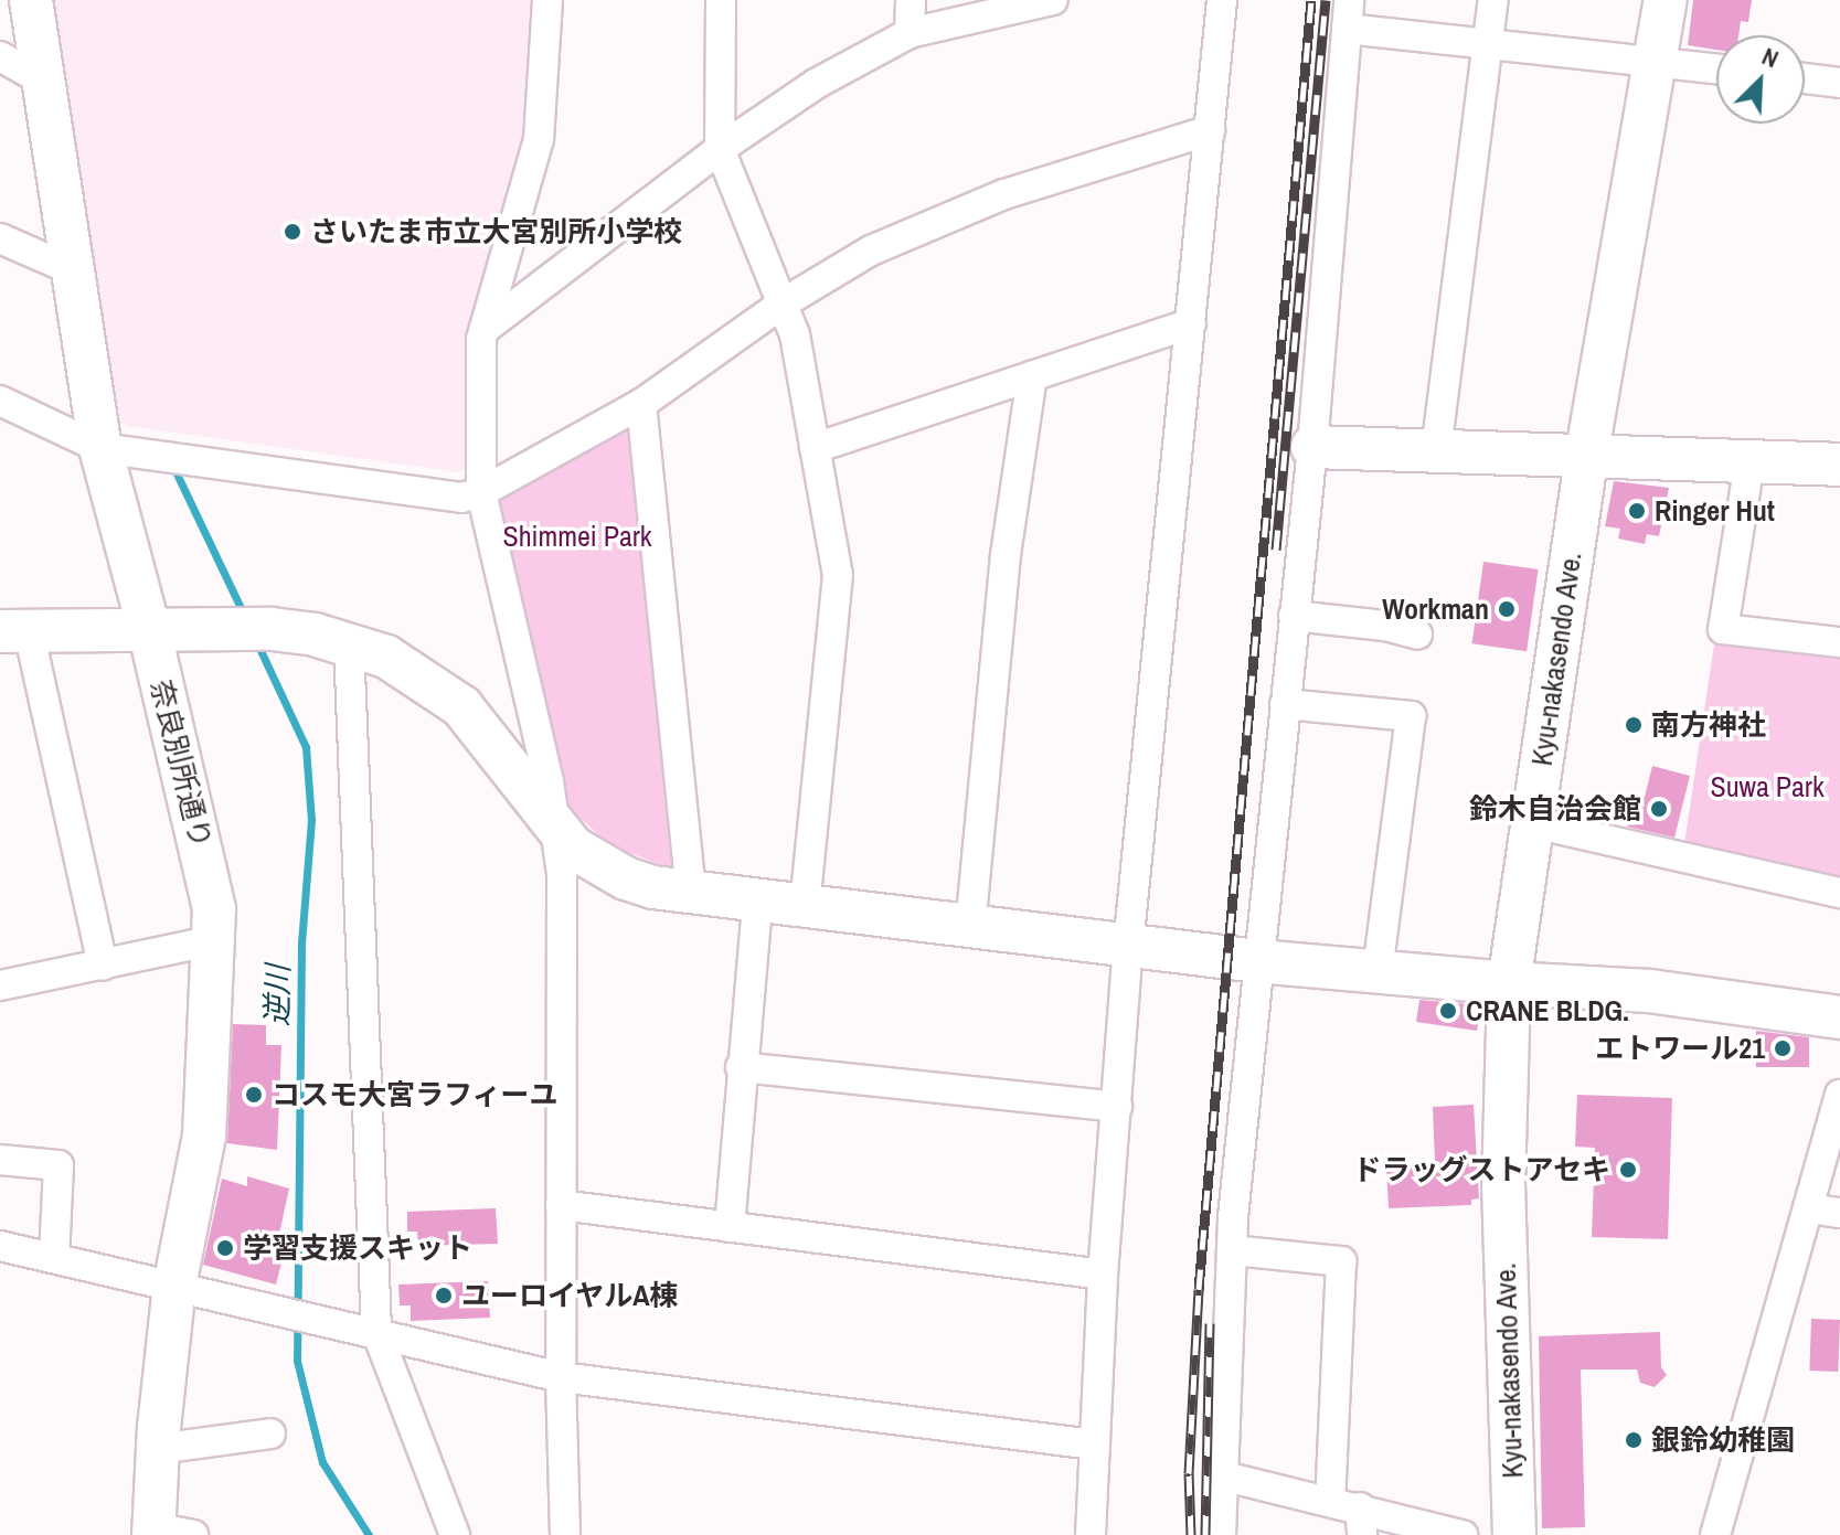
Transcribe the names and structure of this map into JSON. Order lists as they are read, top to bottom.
{
  "streets": {
    "street": ["Kyu-nakasendo Ave.", "奈良別所通り"]
  },
  "water": ["逆川"],
  "parks": ["Shimmei Park", "Suwa Park"],
  "places": [
    "さいたま市立大宮別所小学校",
    "Ringer Hut",
    "Workman",
    "南方神社",
    "鈴木自治会館",
    "CRANE BLDG.",
    "エトワール21",
    "コスモ大宮ラフィーユ",
    "ドラッグストアセキ",
    "学習支援スキット",
    "ユーロイヤルA棟",
    "銀鈴幼稚園"
  ],
  "north": "top right"
}
